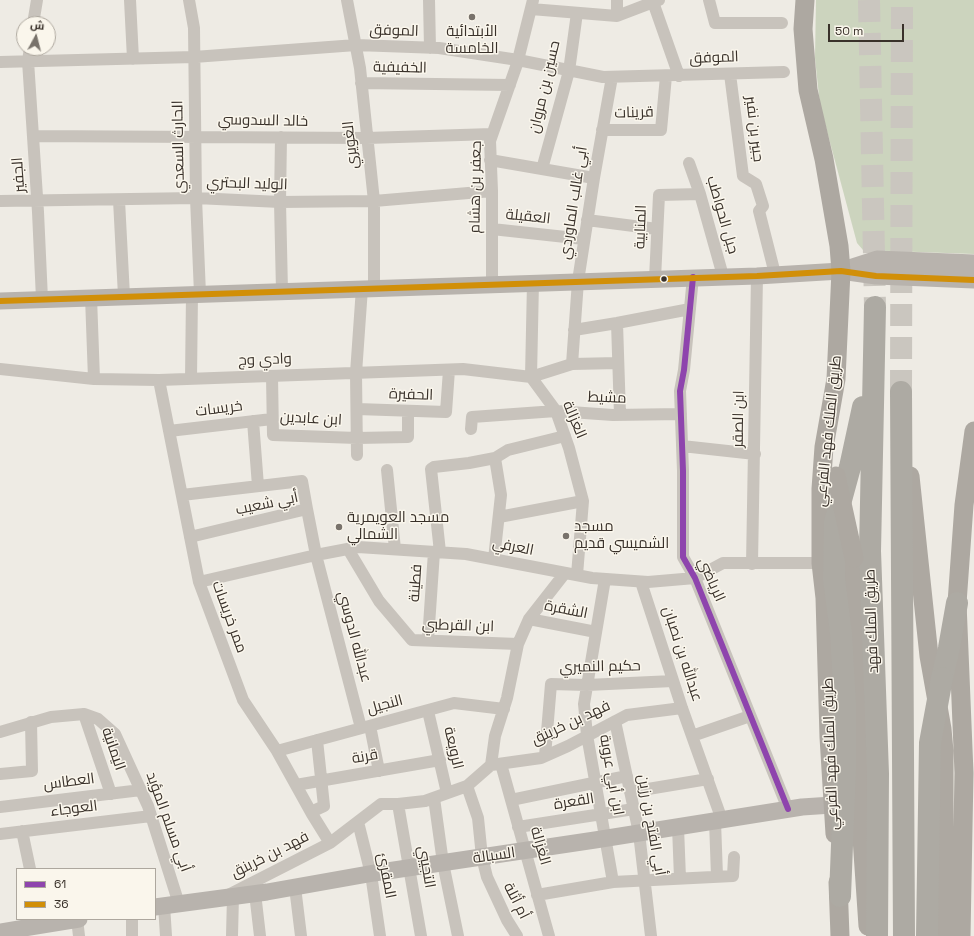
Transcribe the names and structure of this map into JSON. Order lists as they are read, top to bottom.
{
  "streets": {
    "highway": ["طريق الملك فهد"],
    "main road": ["طريق الملك فهد الفرعي"],
    "street": [
      "الموفق",
      "الخفيفية",
      "حسين بن مروان",
      "قرينات",
      "خالد السدوسي",
      "جبير بن نفير",
      "الغويري",
      "الحارث السعدي",
      "الجفير",
      "الوليد البحتري",
      "جعفر بن هشام",
      "أبي غالب الماوردي",
      "جبل الحواطب",
      "العقيلة",
      "المنابية",
      "وادي وج",
      "الحفيرة",
      "مشيط",
      "خريسات",
      "ابن عابدين",
      "ابن الصقر",
      "الغزالة",
      "أبي شعيب",
      "العرفي",
      "الرياضي",
      "فطينة",
      "الشقرة",
      "ممر خريسات",
      "ابن القرطبي",
      "عبدالله الدوسي",
      "عبدالله بن نصبان",
      "حكيم النميري",
      "النجيل",
      "فهد بن خرينق",
      "الرويعة",
      "اليمانية",
      "قرنة",
      "ابن أبي عروبة",
      "العطاس",
      "القعرة",
      "العوجاء",
      "أبي مسلم المؤيد",
      "أبي الفتح بن رزين",
      "السبالة",
      "التجيبي",
      "المقرئ",
      "أم أثلة"
    ]
  },
  "crossings": [
    ["الموفق", "حسين بن مروان"],
    ["الموفق", "قرينات"],
    ["الموفق", "جبير بن نفير"],
    ["الموفق", "الغويري"],
    ["الموفق", "الحارث السعدي"],
    ["الموفق", "الجفير"],
    ["الموفق", "جعفر بن هشام"],
    ["الموفق", "أبي غالب الماوردي"],
    ["الخفيفية", "الغويري"],
    ["الخفيفية", "جعفر بن هشام"],
    ["قرينات", "أبي غالب الماوردي"],
    ["خالد السدوسي", "الغويري"],
    ["خالد السدوسي", "الحارث السعدي"],
    ["خالد السدوسي", "الجفير"],
    ["خالد السدوسي", "جعفر بن هشام"],
    ["الغويري", "الوليد البحتري"],
    ["الغويري", "وادي وج"],
    ["الغويري", "الحفيرة"],
    ["الغويري", "ابن عابدين"],
    ["الحارث السعدي", "الوليد البحتري"],
    ["الحارث السعدي", "وادي وج"],
    ["الجفير", "الوليد البحتري"],
    ["الوليد البحتري", "جعفر بن هشام"],
    ["جعفر بن هشام", "العقيلة"],
    ["أبي غالب الماوردي", "العقيلة"],
    ["جبل الحواطب", "المنابية"],
    ["وادي وج", "الحفيرة"],
    ["وادي وج", "ابن عابدين"],
    ["وادي وج", "الغزالة"],
    ["وادي وج", "ممر خريسات"],
    ["مشيط", "الغزالة"],
    ["مشيط", "الرياضي"],
    ["خريسات", "ابن عابدين"],
    ["خريسات", "ممر خريسات"],
    ["ابن الصقر", "العرفي"],
    ["الغزالة", "العرفي"],
    ["الغزالة", "الشقرة"],
    ["الغزالة", "ابن القرطبي"],
    ["الغزالة", "النجيل"],
    ["الغزالة", "فهد بن خرينق"],
    ["الغزالة", "القعرة"],
    ["الغزالة", "السبالة"],
    ["طريق الملك فهد الفرعي", "العرفي"],
    ["طريق الملك فهد الفرعي", "طريق الملك فهد"],
    ["طريق الملك فهد الفرعي", "السبالة"],
    ["أبي شعيب", "العرفي"],
    ["أبي شعيب", "ممر خريسات"],
    ["أبي شعيب", "عبدالله الدوسي"],
    ["العرفي", "الرياضي"],
    ["العرفي", "فطينة"],
    ["العرفي", "ممر خريسات"],
    ["العرفي", "ابن القرطبي"],
    ["العرفي", "عبدالله الدوسي"],
    ["العرفي", "عبدالله بن نصبان"],
    ["العرفي", "ابن أبي عروبة"],
    ["الرياضي", "السبالة"],
    ["فطينة", "ابن القرطبي"],
    ["الشقرة", "ابن أبي عروبة"],
    ["ممر خريسات", "النجيل"],
    ["ممر خريسات", "فهد بن خرينق"],
    ["ممر خريسات", "قرنة"],
    ["عبدالله الدوسي", "النجيل"],
    ["عبدالله الدوسي", "قرنة"],
    ["عبدالله بن نصبان", "حكيم النميري"],
    ["عبدالله بن نصبان", "فهد بن خرينق"],
    ["عبدالله بن نصبان", "السبالة"],
    ["حكيم النميري", "فهد بن خرينق"],
    ["حكيم النميري", "ابن أبي عروبة"],
    ["النجيل", "الرويعة"],
    ["فهد بن خرينق", "الرويعة"],
    ["فهد بن خرينق", "ابن أبي عروبة"],
    ["فهد بن خرينق", "أبي الفتح بن رزين"],
    ["فهد بن خرينق", "السبالة"],
    ["فهد بن خرينق", "التجيبي"],
    ["فهد بن خرينق", "المقرئ"],
    ["فهد بن خرينق", "أم أثلة"],
    ["الرويعة", "قرنة"],
    ["اليمانية", "العطاس"],
    ["اليمانية", "أبي مسلم المؤيد"],
    ["ابن أبي عروبة", "القعرة"],
    ["ابن أبي عروبة", "السبالة"],
    ["العطاس", "أبي مسلم المؤيد"],
    ["القعرة", "أبي الفتح بن رزين"],
    ["العوجاء", "أبي مسلم المؤيد"],
    ["أبي مسلم المؤيد", "السبالة"],
    ["أبي الفتح بن رزين", "السبالة"],
    ["السبالة", "التجيبي"],
    ["السبالة", "المقرئ"],
    ["السبالة", "أم أثلة"]
  ],
  "places": ["الأبتدائية الخامسة", "مسجد العويمرية الشمالي", "مسجد الشميسي قديم"],
  "lines": ["transit line 36", "transit line 61"],
  "legend": ["61", "36"],
  "scale_bar": "50 m",
  "north": "top"
}
